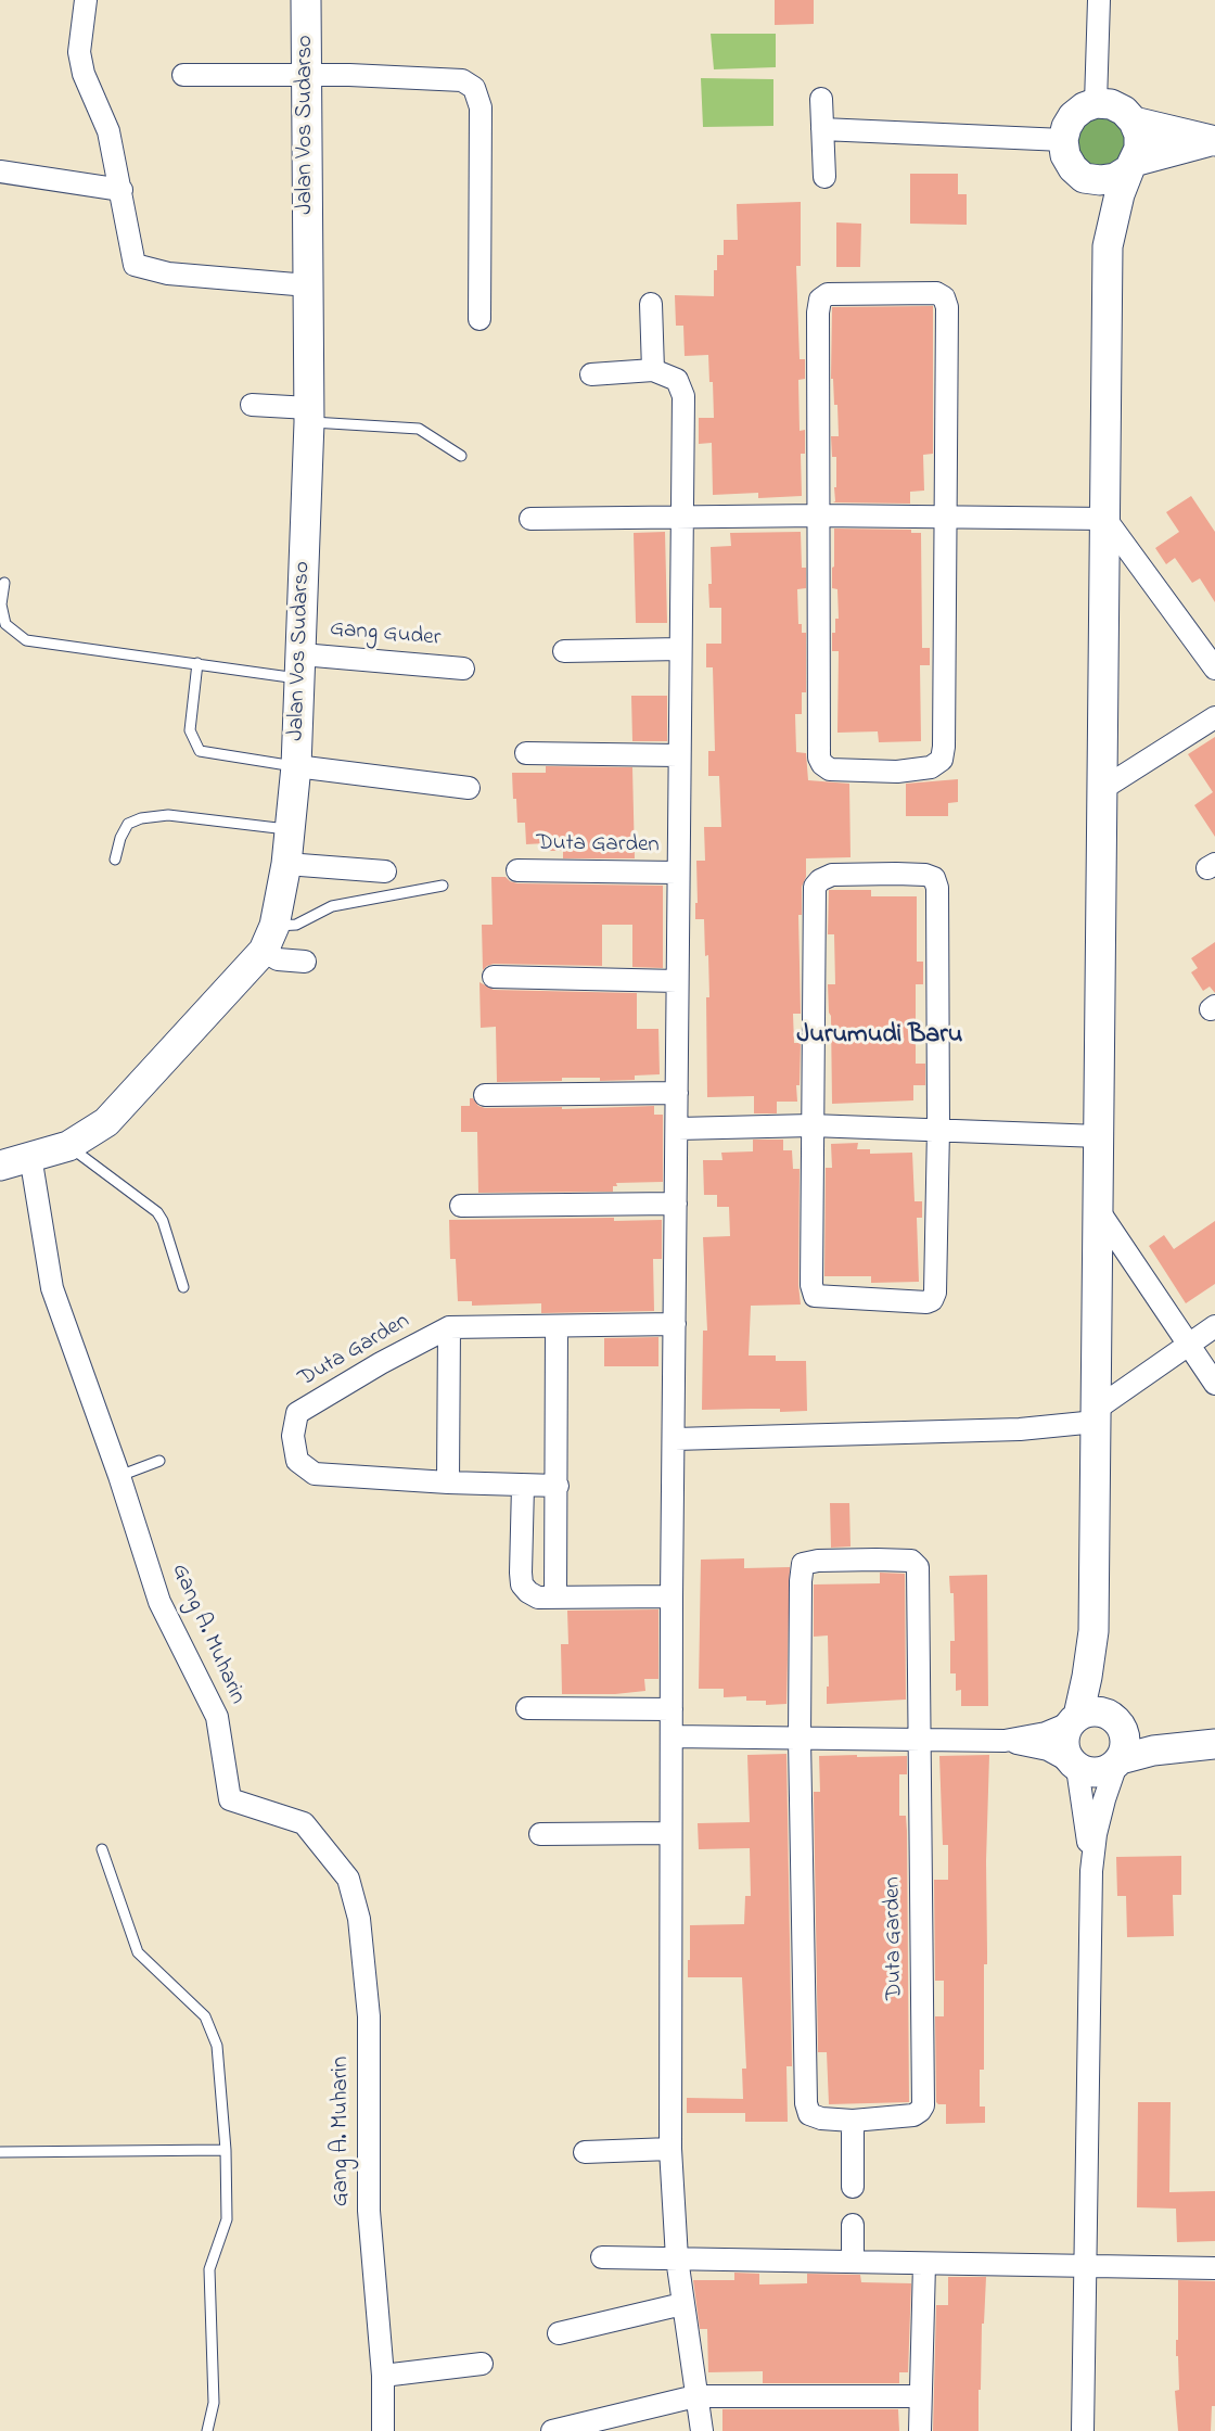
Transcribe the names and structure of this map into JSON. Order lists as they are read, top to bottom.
{
  "streets": {
    "street": [
      "Jalan Vos Sudarso",
      "Gang Guder",
      "Duta Garden",
      "Gang A. Muharin"
    ]
  },
  "crossings": [
    ["Jalan Vos Sudarso", "Gang Guder"]
  ],
  "districts": ["Jurumudi Baru"]
}
